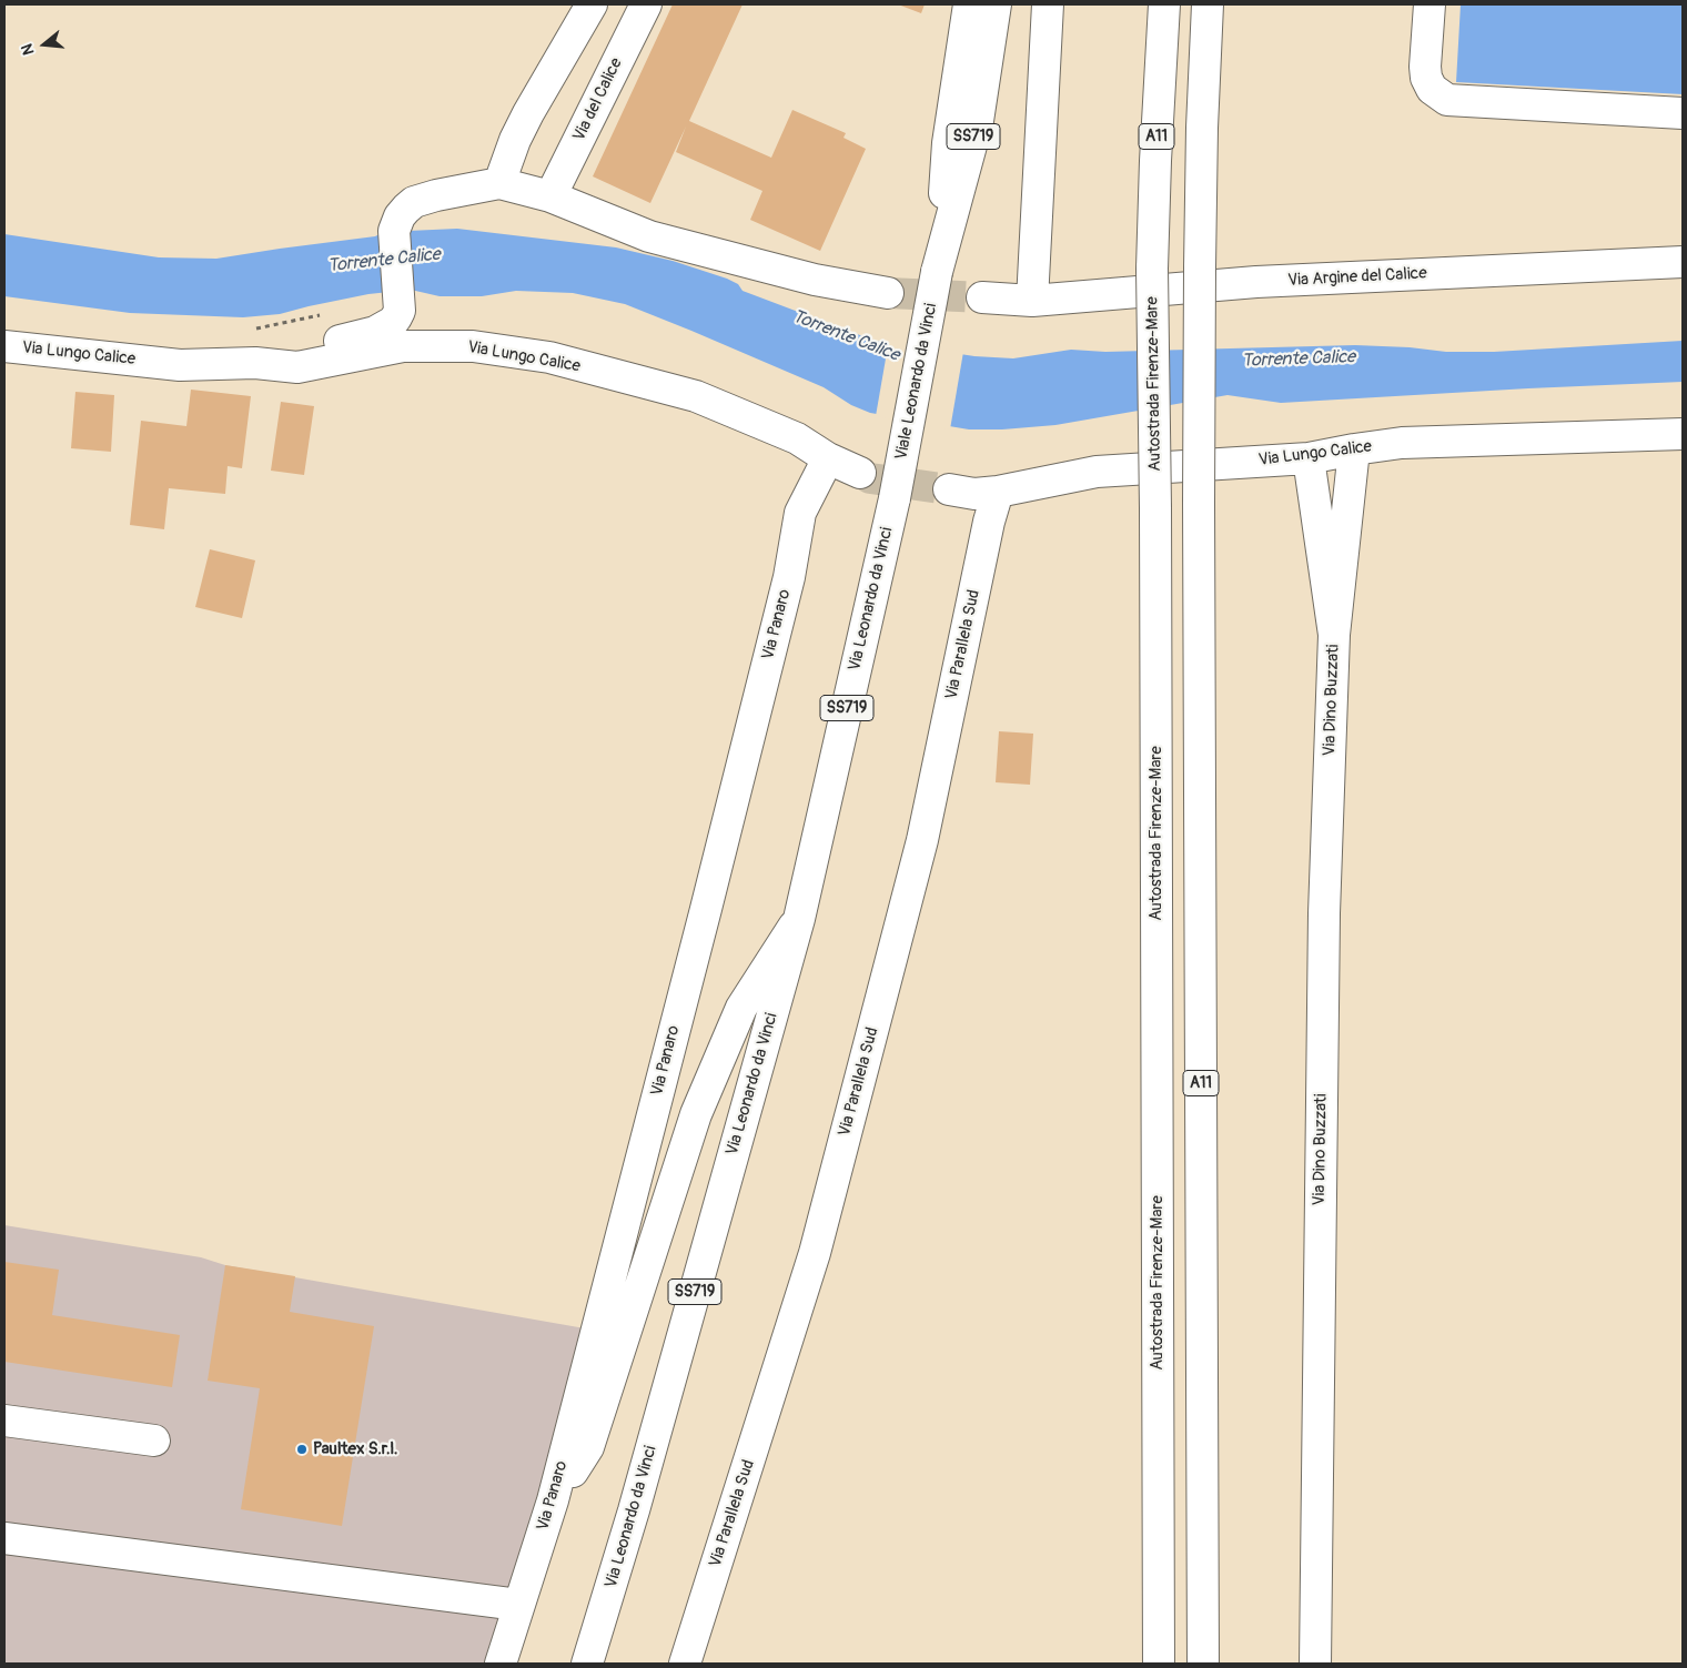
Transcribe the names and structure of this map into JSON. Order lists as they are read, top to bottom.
{
  "streets": {
    "main road": [
      "Via del Calice",
      "SS719",
      "A11",
      "Via Argine del Calice",
      "Via Lungo Calice",
      "Viale Leonardo da Vinci",
      "Autostrada Firenze-Mare",
      "Via Leonardo da Vinci",
      "Via Panaro",
      "Via Parallela Sud",
      "Via Dino Buzzati"
    ]
  },
  "crossings": [
    ["Via Lungo Calice", "Via Panaro"],
    ["Via Lungo Calice", "Via Parallela Sud"],
    ["Via Lungo Calice", "Via Dino Buzzati"],
    ["Viale Leonardo da Vinci", "Via Leonardo da Vinci"]
  ],
  "water": ["Torrente Calice"],
  "places": ["Paultex S.r.l."],
  "north": "left"
}
